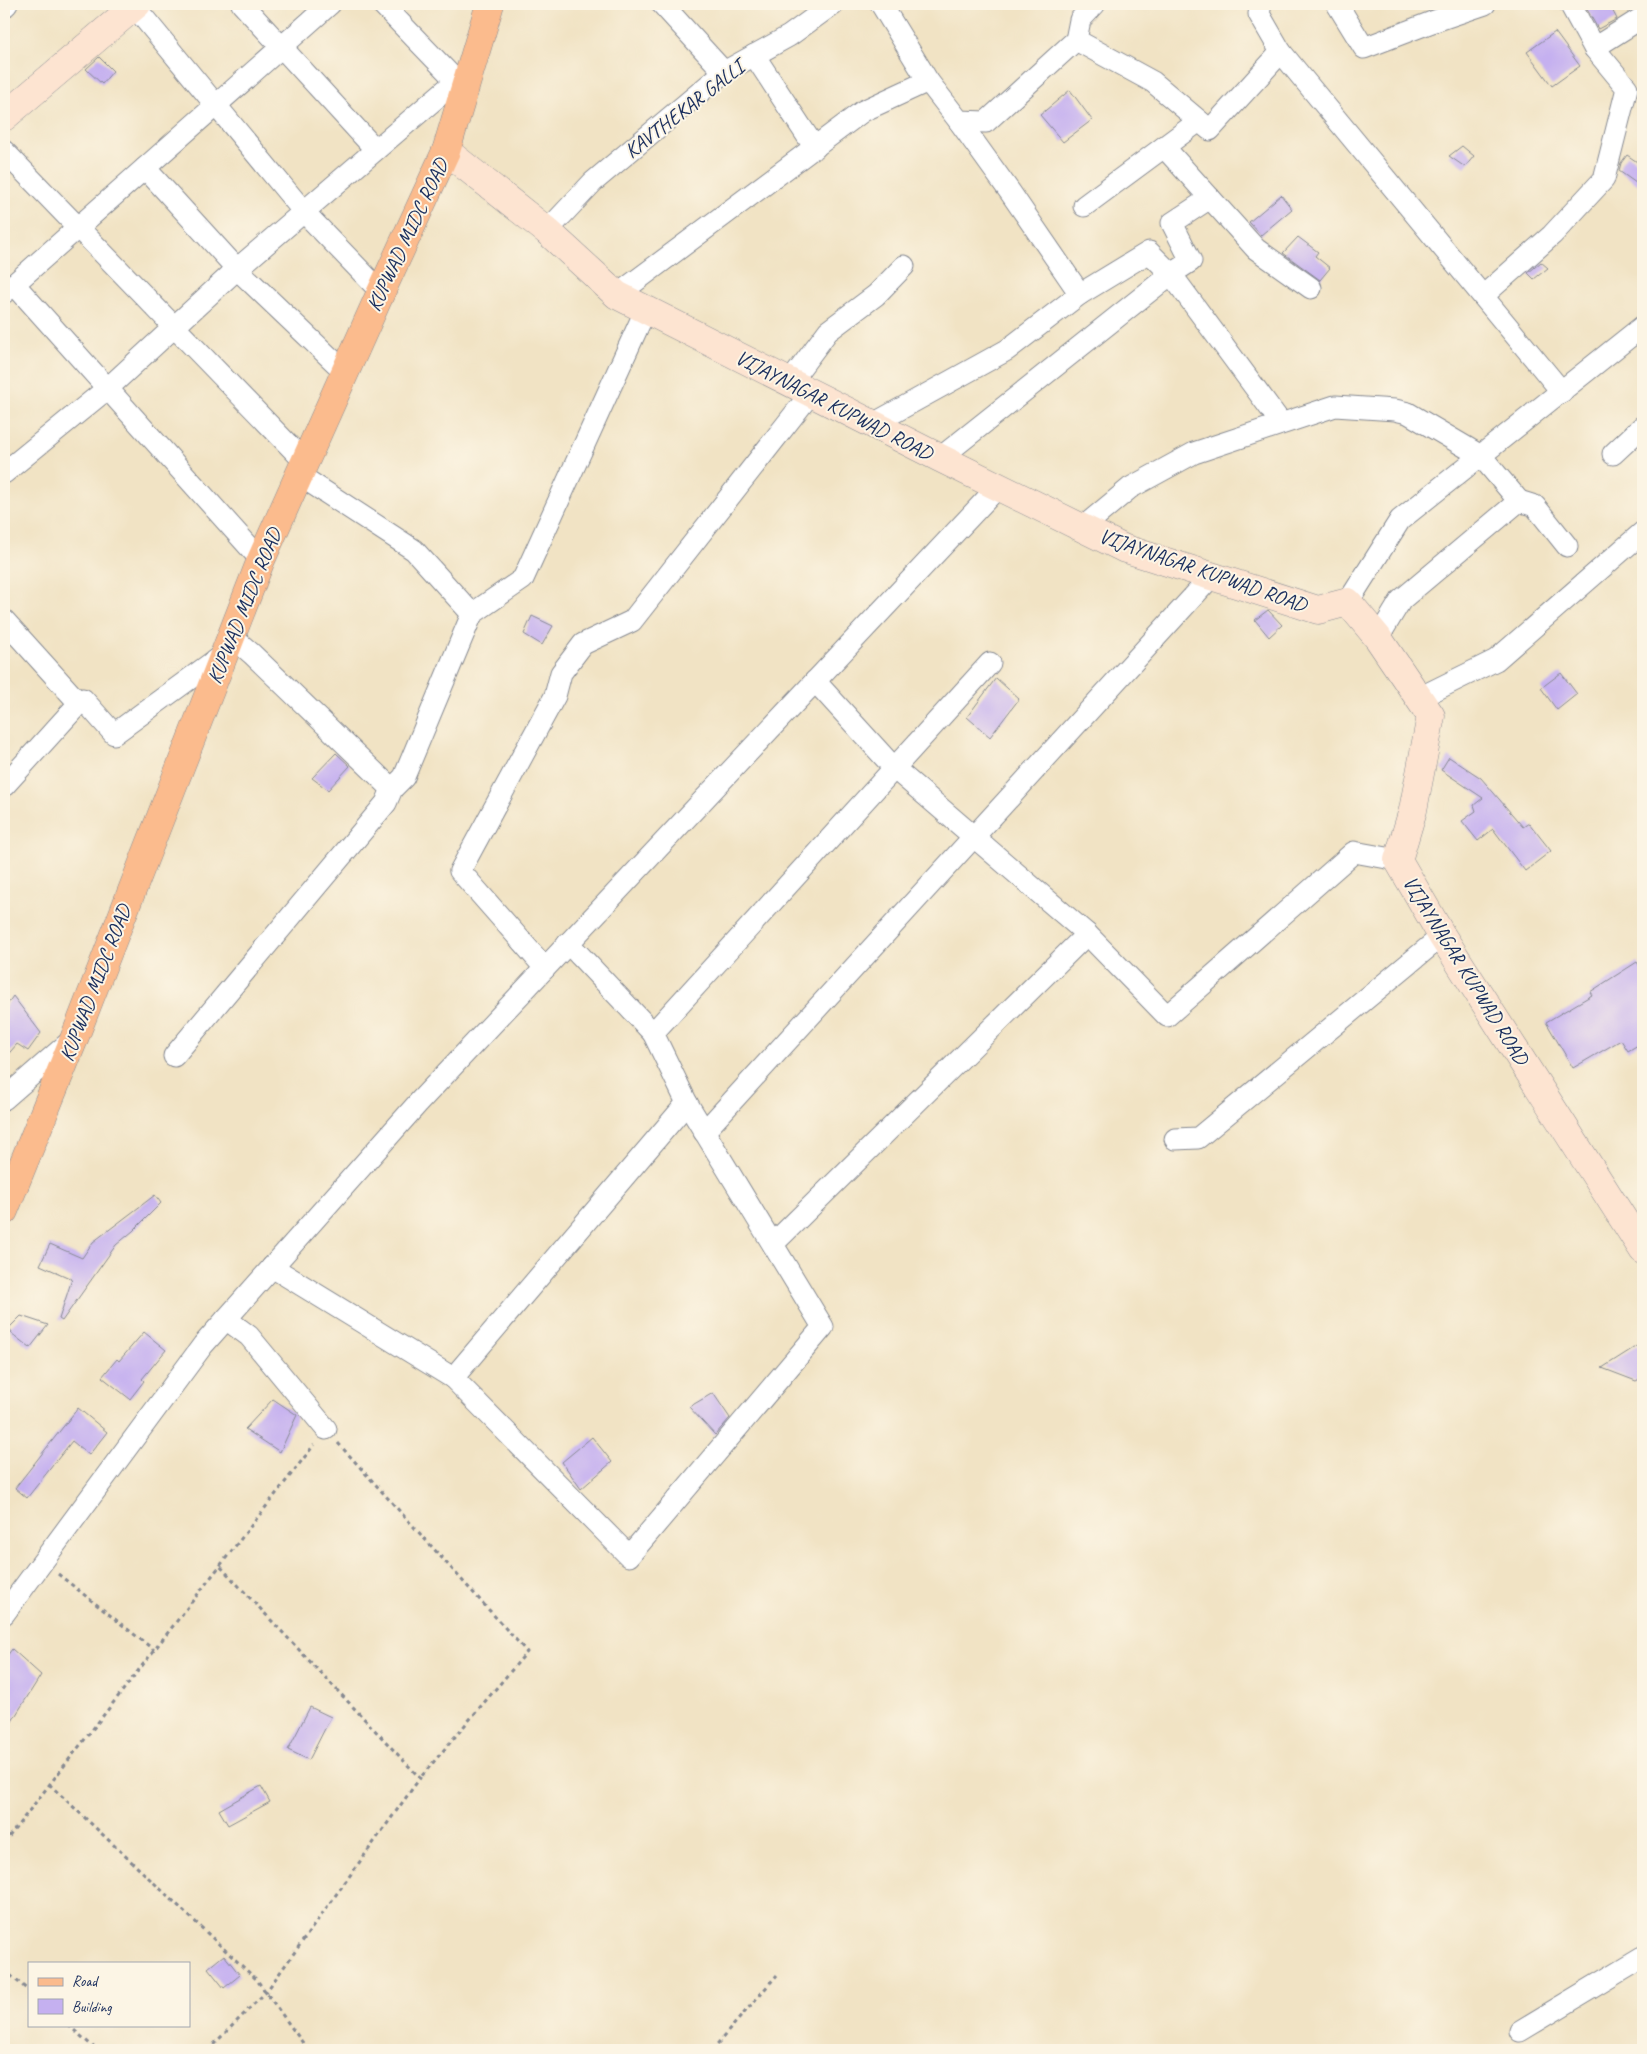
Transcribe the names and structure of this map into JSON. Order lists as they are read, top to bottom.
{
  "streets": {
    "main road": ["KUPWAD MIDC ROAD"],
    "street": ["KAVTHEKAR GALLI", "VIJAYNAGAR KUPWAD ROAD"]
  },
  "crossings": [
    ["KAVTHEKAR GALLI", "VIJAYNAGAR KUPWAD ROAD"],
    ["KUPWAD MIDC ROAD", "VIJAYNAGAR KUPWAD ROAD"]
  ],
  "legend": ["Road", "Building"]
}
